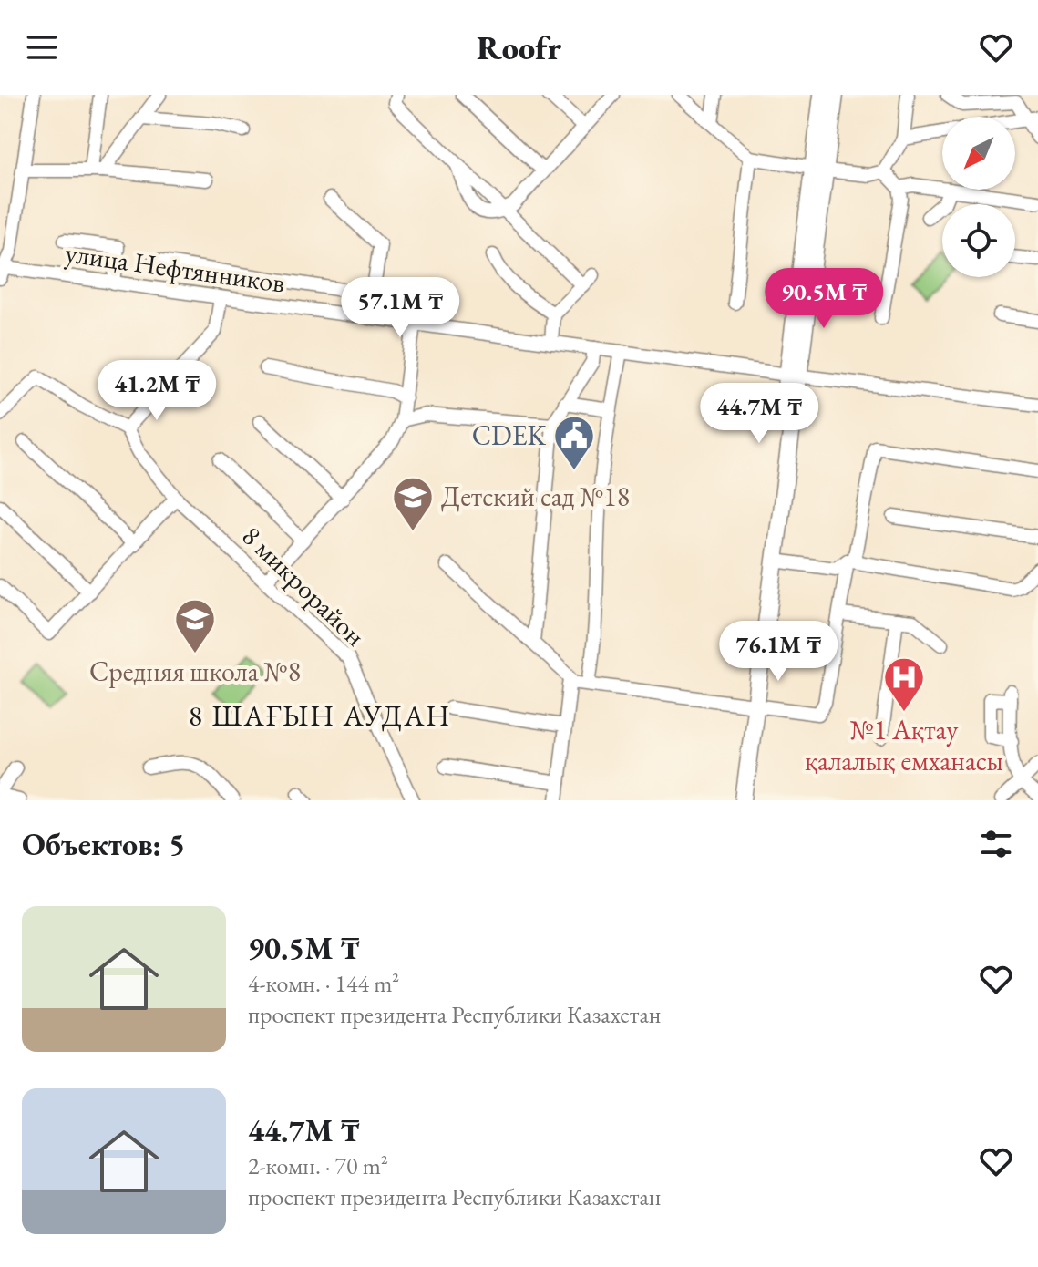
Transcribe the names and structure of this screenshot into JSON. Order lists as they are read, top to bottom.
{
  "streets": {
    "street": ["улица Нефтянников", "8 микрорайон"]
  },
  "districts": ["8 ШАҒЫН АУДАН"],
  "places": {
    "public building": ["CDEK"],
    "school or university": ["Детский сад №18", "Средняя школа №8"],
    "hospital": ["№1 Ақтау қалалық емханасы"]
  },
  "north": "bottom left",
  "page": {
    "header": "Roofr",
    "price": [
      "90.5M ₸",
      "57.1M ₸",
      "41.2M ₸",
      "44.7M ₸",
      "76.1M ₸"
    ],
    "heading": "Объектов: 5",
    "list": [
      {
        "name": "90.5M ₸",
        "note": "4-комн. · 144 m² · проспект президента Республики Казахстан"
      },
      {
        "name": "44.7M ₸",
        "note": "2-комн. · 70 m² · проспект президента Республики Казахстан"
      }
    ]
  }
}
